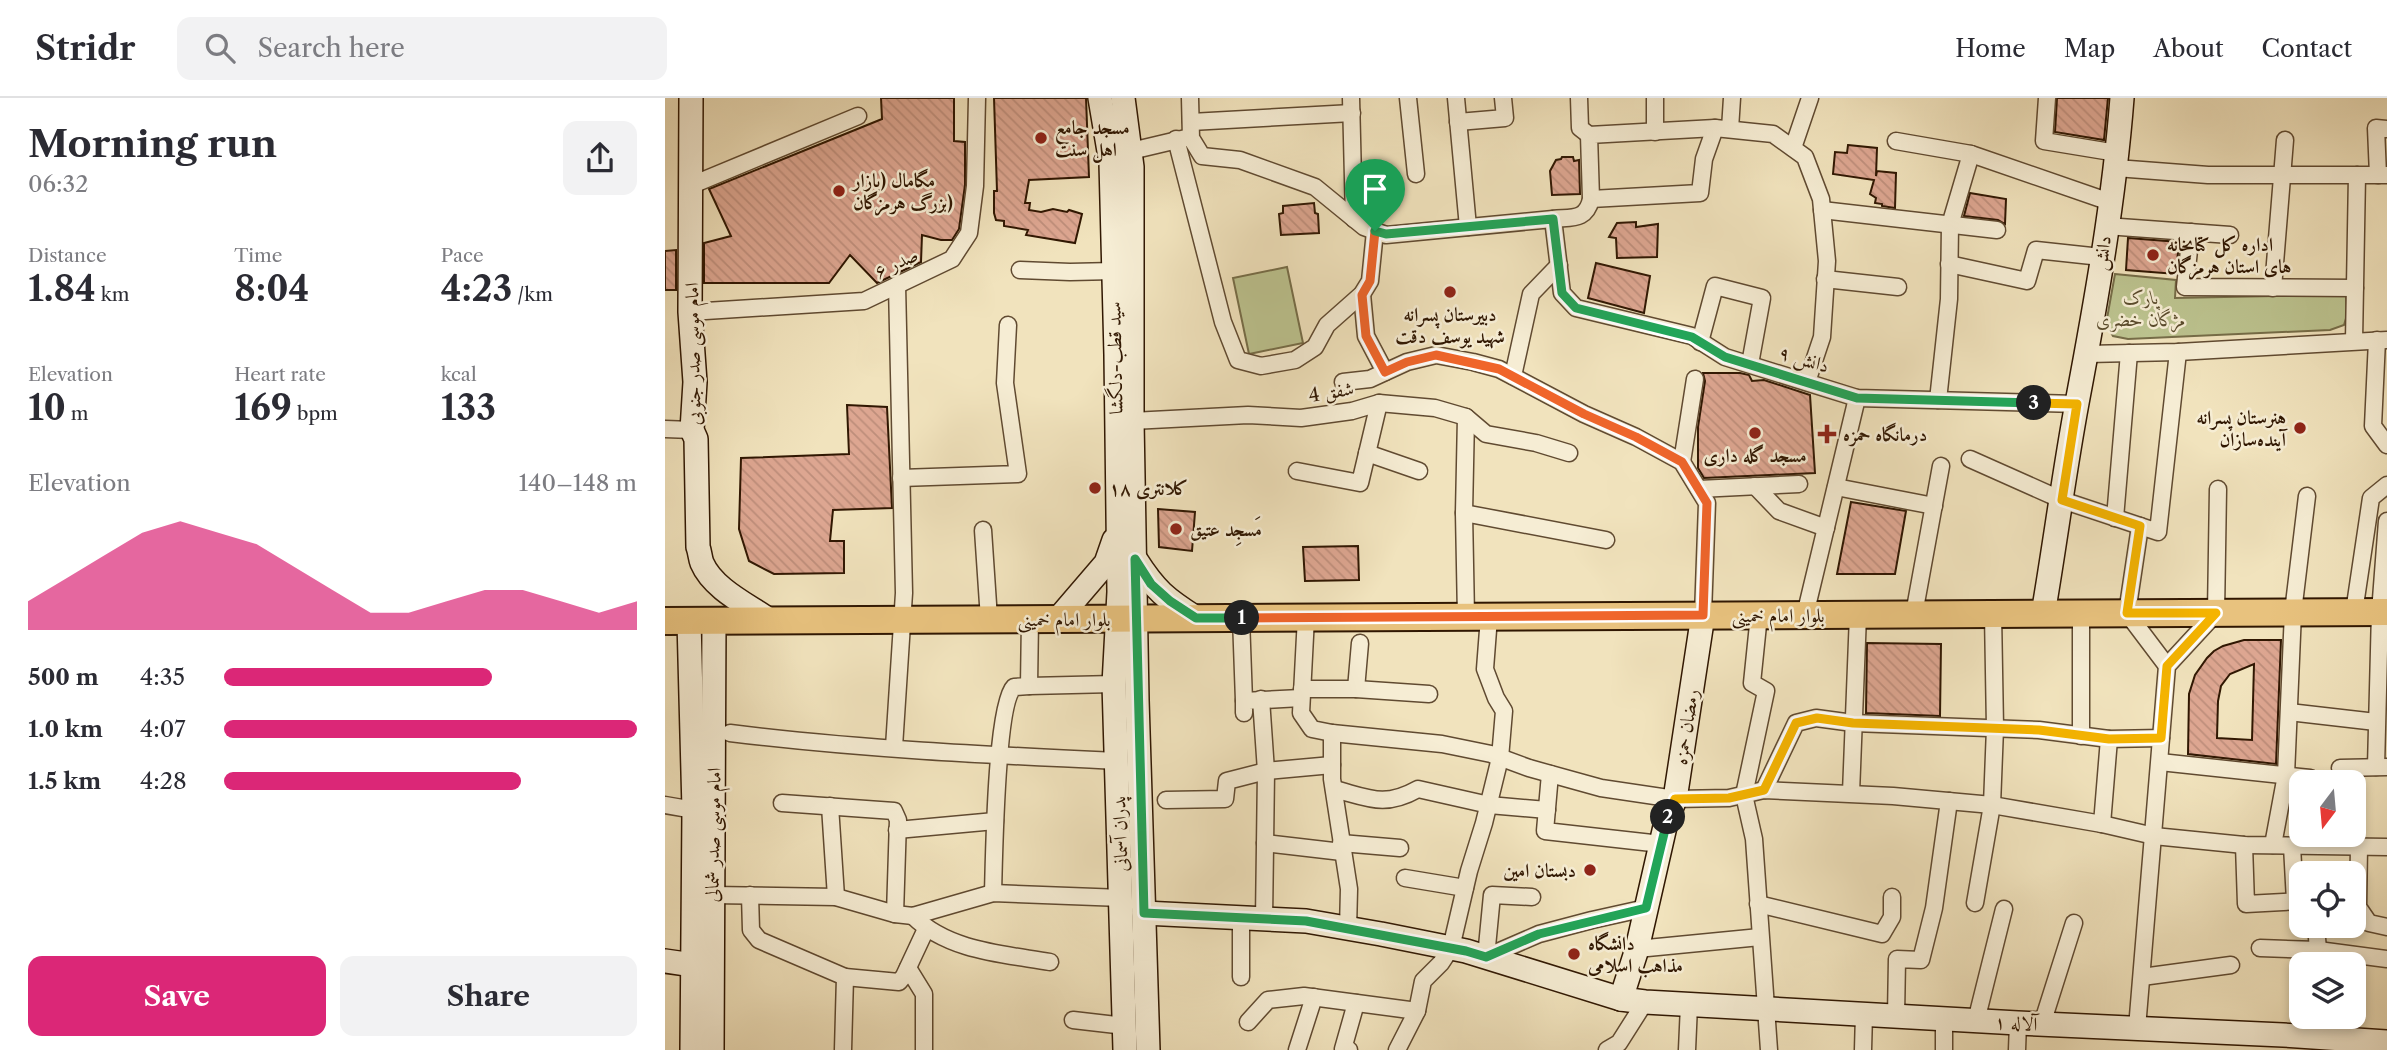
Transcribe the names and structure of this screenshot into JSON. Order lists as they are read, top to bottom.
{
  "streets": {
    "main road": [
      "دانش",
      "امام موسی صدر جنوبی",
      "سید قطب-دلگشا",
      "بلوار امام خمینی",
      "رمضان حمزه",
      "پدران آسمانی",
      "امام موسی صدر شمالی",
      "آلاله ۱"
    ],
    "street": ["صدر ۶", "دانش ۹", "شفق 4"]
  },
  "crossings": [
    ["دانش", "دانش ۹"],
    ["دانش", "بلوار امام خمینی"],
    ["صدر ۶", "امام موسی صدر جنوبی"],
    ["امام موسی صدر جنوبی", "بلوار امام خمینی"],
    ["سید قطب-دلگشا", "شفق 4"],
    ["سید قطب-دلگشا", "بلوار امام خمینی"],
    ["سید قطب-دلگشا", "پدران آسمانی"],
    ["بلوار امام خمینی", "رمضان حمزه"],
    ["بلوار امام خمینی", "پدران آسمانی"],
    ["بلوار امام خمینی", "امام موسی صدر شمالی"],
    ["رمضان حمزه", "آلاله ۱"],
    ["پدران آسمانی", "آلاله ۱"]
  ],
  "parks": ["پارک مژگان خضری"],
  "places": {
    "other": [
      "مسجد جامع اهل سنت",
      "مگامال (بازار بزرگ هرمزگان)",
      "اداره کل کتابخانه های استان هرمزگان",
      "دبیرستان پسرانه شهید یوسف دقت",
      "هنرستان پسرانه آینده‌سازان",
      "مسجد گله داری",
      "کلانتری ۱۸",
      "مَسجِد عتیق",
      "دبستان امین",
      "دانشگاه مذاهب اسلامی"
    ],
    "health": ["درمانگاه حمزه"]
  },
  "north": "bottom",
  "page": {
    "header": "Stridr",
    "search": "Search here",
    "nav": [
      "Home",
      "Map",
      "About",
      "Contact"
    ],
    "heading": ["Morning run", "06:32"],
    "stats": [
      ["Distance", "1.84 km"],
      ["Time", "8:04"],
      ["Pace", "4:23 /km"],
      ["Elevation", "10 m"],
      ["Heart rate", "169 bpm"],
      ["kcal", "133"]
    ],
    "pins": ["3", "1", "2"],
    "chart": ["Elevation", "140–148 m"],
    "list": [
      {
        "name": "500 m",
        "note": "4:35"
      },
      {
        "name": "1.0 km",
        "note": "4:07"
      },
      {
        "name": "1.5 km",
        "note": "4:28"
      }
    ],
    "buttons": ["Save", "Share"]
  }
}
